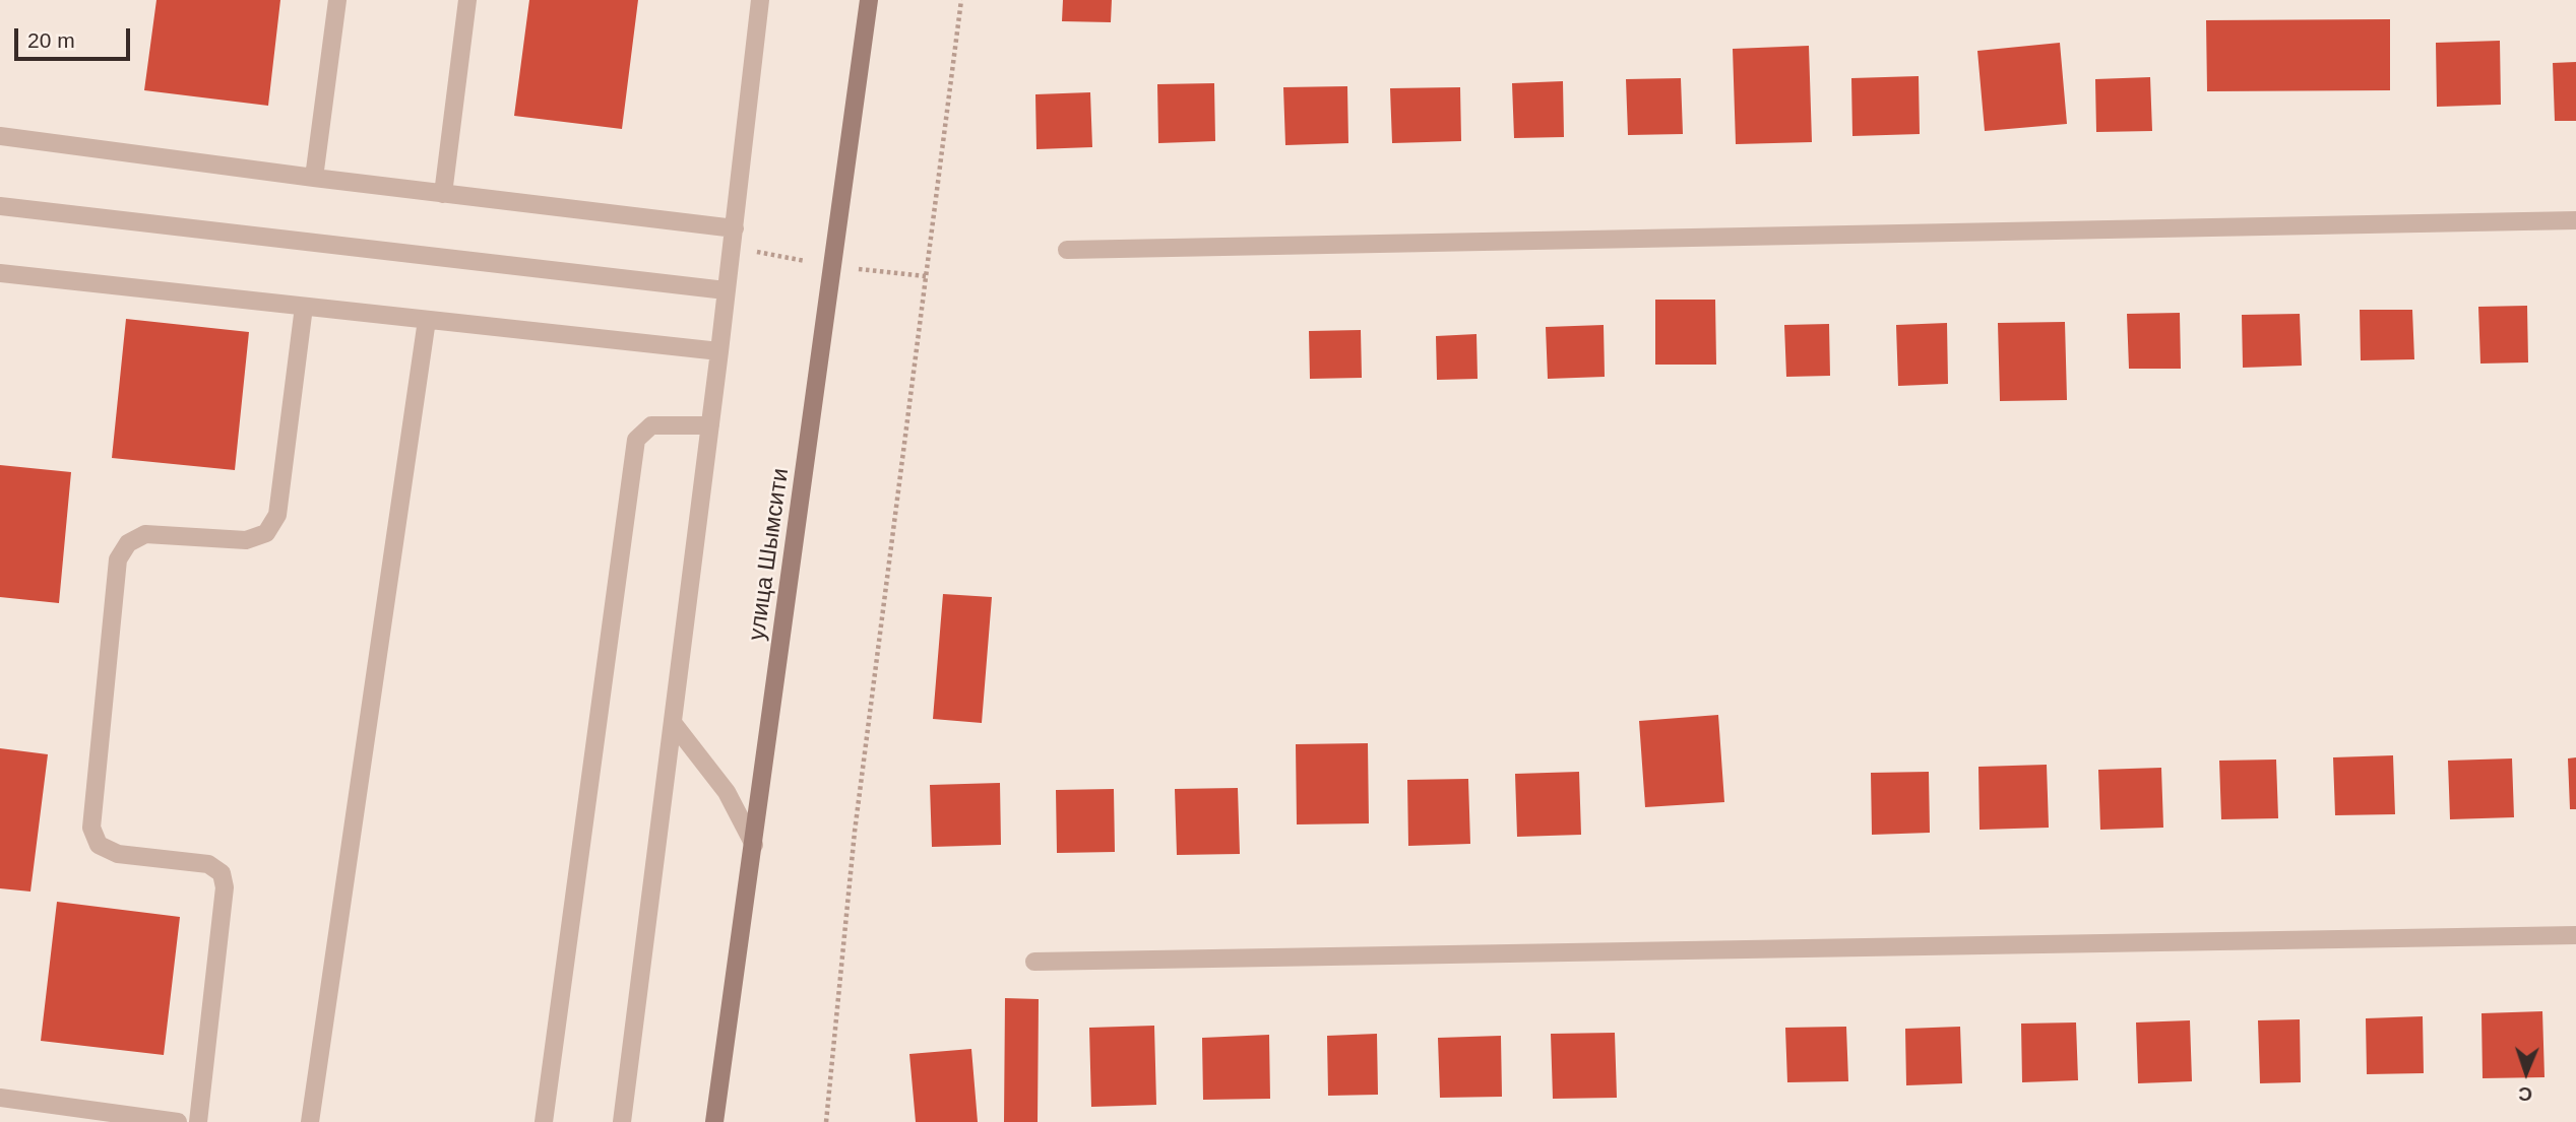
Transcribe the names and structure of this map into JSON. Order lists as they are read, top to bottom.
{
  "streets": {
    "main road": ["улица Шымсити"]
  },
  "scale_bar": "20 m",
  "north": "bottom"
}
